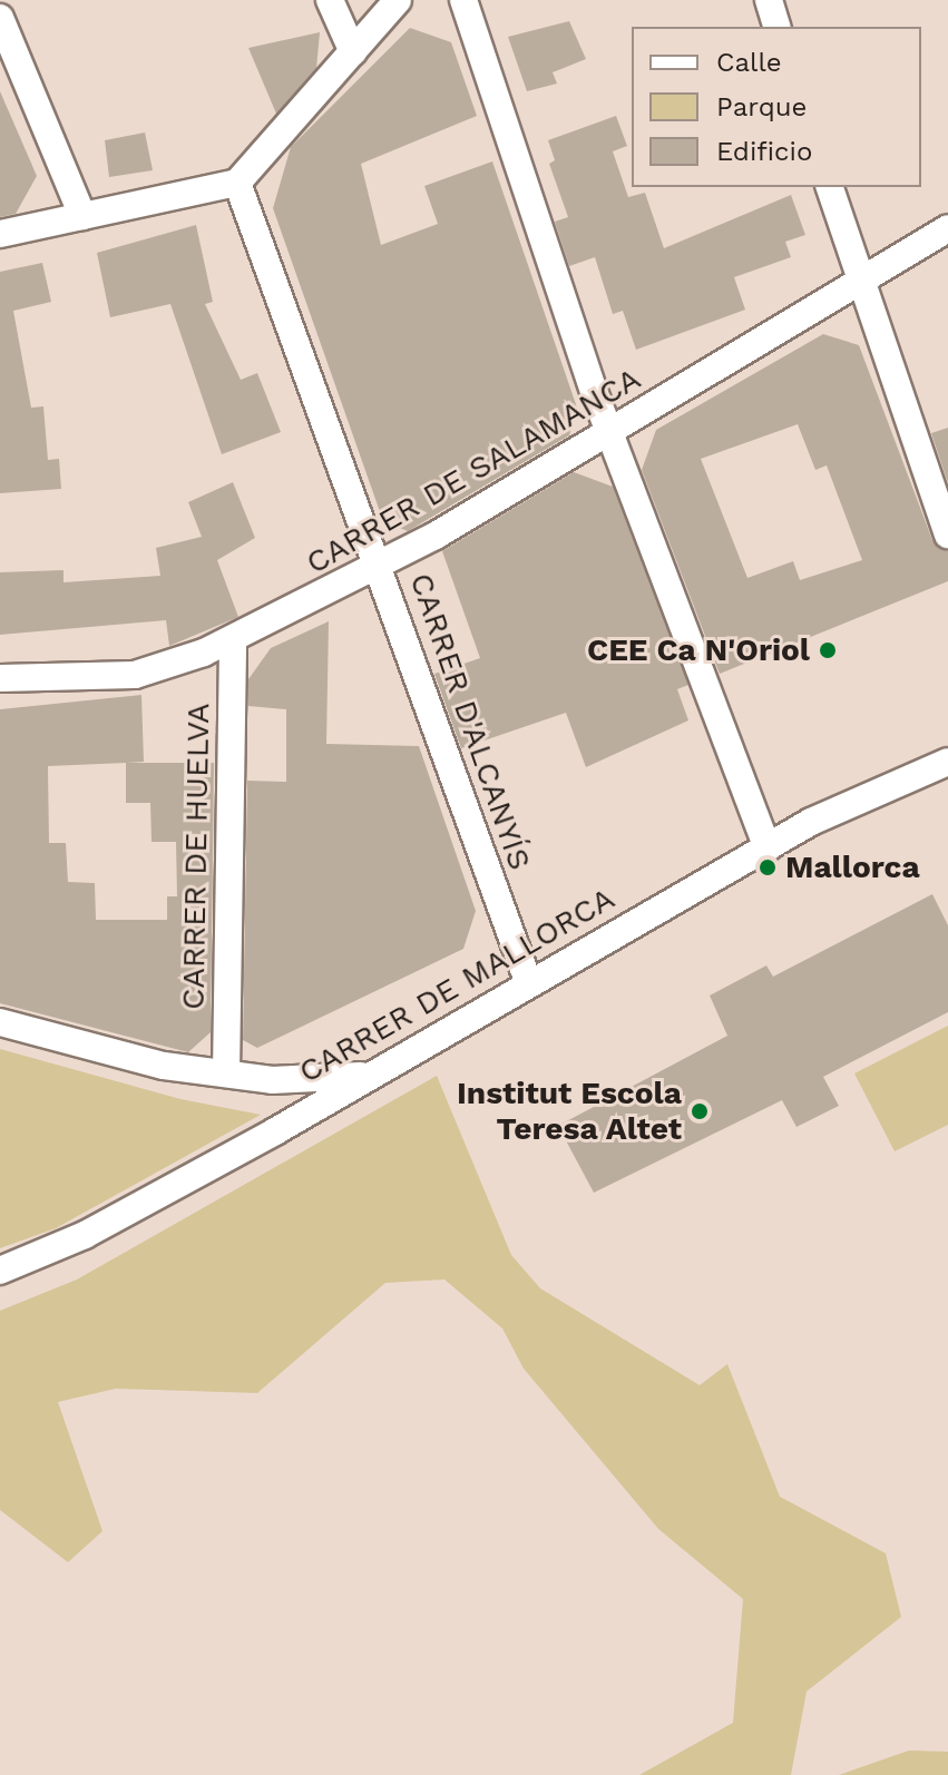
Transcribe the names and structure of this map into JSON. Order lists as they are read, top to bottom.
{
  "streets": {
    "street": [
      "CARRER DE SALAMANCA",
      "CARRER D'ALCANYÍS",
      "CARRER DE HUELVA",
      "CARRER DE MALLORCA"
    ]
  },
  "crossings": [
    ["CARRER DE SALAMANCA", "CARRER D'ALCANYÍS"],
    ["CARRER DE SALAMANCA", "CARRER DE HUELVA"],
    ["CARRER D'ALCANYÍS", "CARRER DE MALLORCA"]
  ],
  "places": ["CEE Ca N'Oriol", "Mallorca", "Institut Escola Teresa Altet"],
  "legend": ["Calle", "Parque", "Edificio"]
}
